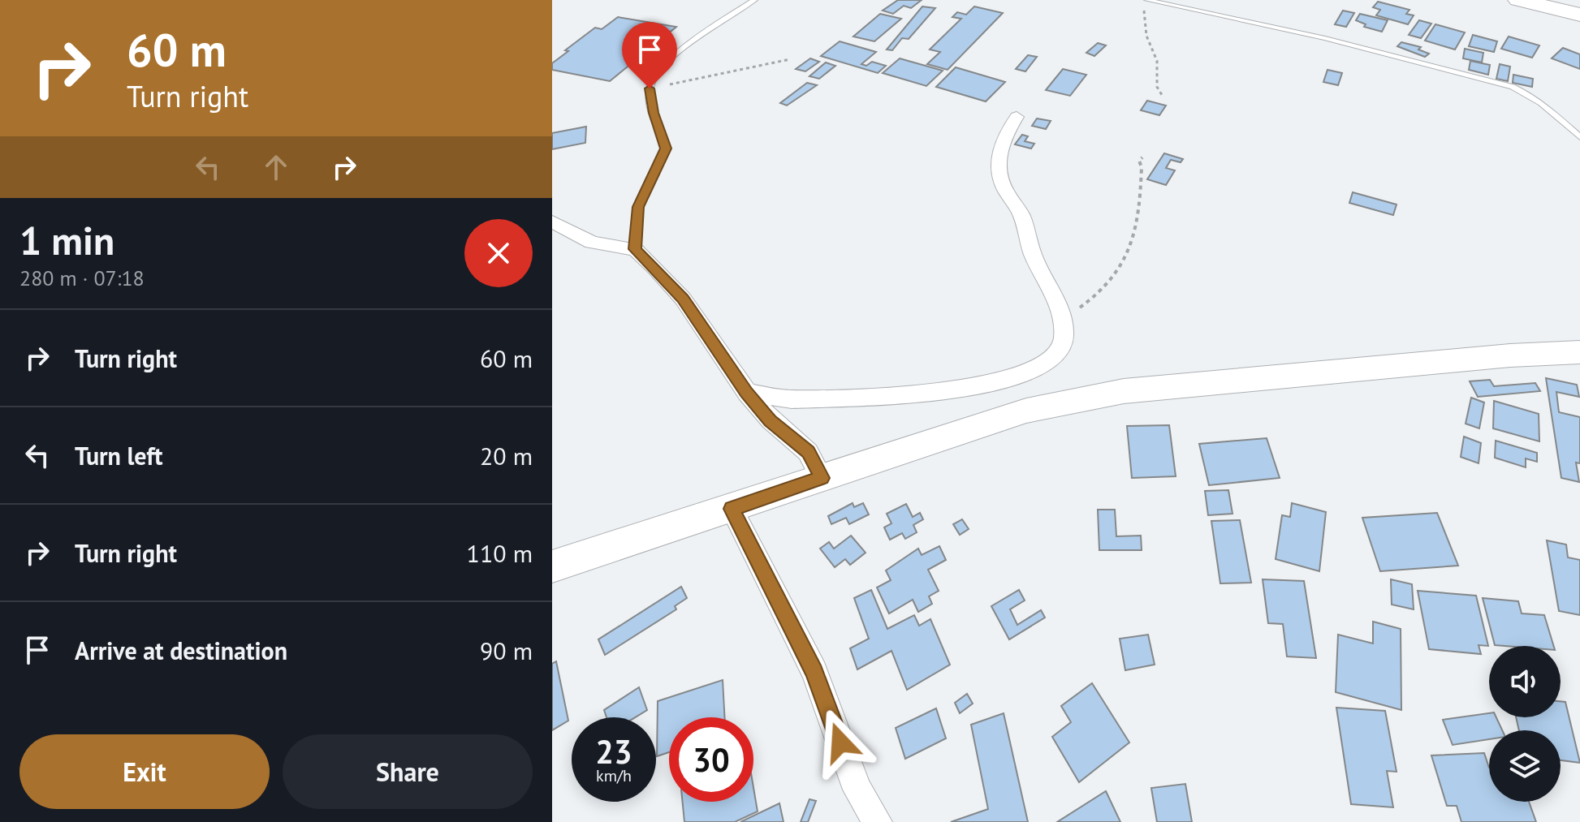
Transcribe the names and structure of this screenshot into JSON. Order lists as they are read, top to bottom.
{
  "page": {
    "turn": ["60 m", "Turn right"],
    "heading": ["1 min", "280 m · 07:18"],
    "list": [
      {
        "name": "Turn right",
        "value": "60 m"
      },
      {
        "name": "Turn left",
        "value": "20 m"
      },
      {
        "name": "Turn right",
        "value": "110 m"
      },
      {
        "name": "Arrive at destination",
        "value": "90 m"
      }
    ],
    "speed": "23 km/h",
    "limit": "30",
    "buttons": ["Exit", "Share"]
  }
}
